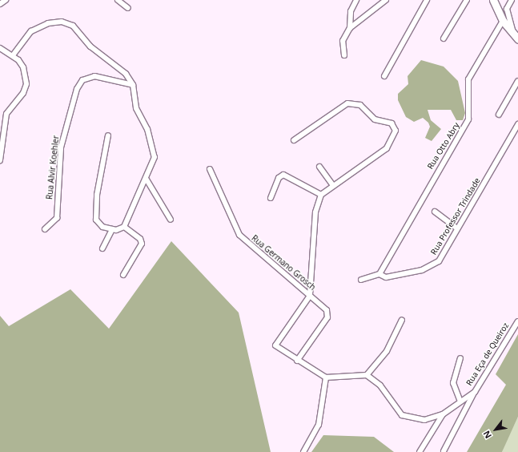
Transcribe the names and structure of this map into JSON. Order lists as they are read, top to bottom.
{
  "streets": {
    "street": [
      "Rua Otto Abry",
      "Rua Alvir Koehler",
      "Rua Professor Trindade",
      "Rua Germano Grosch",
      "Rua Eça de Queiroz"
    ]
  },
  "crossings": [
    ["Rua Otto Abry", "Rua Professor Trindade"]
  ],
  "north": "bottom left"
}
